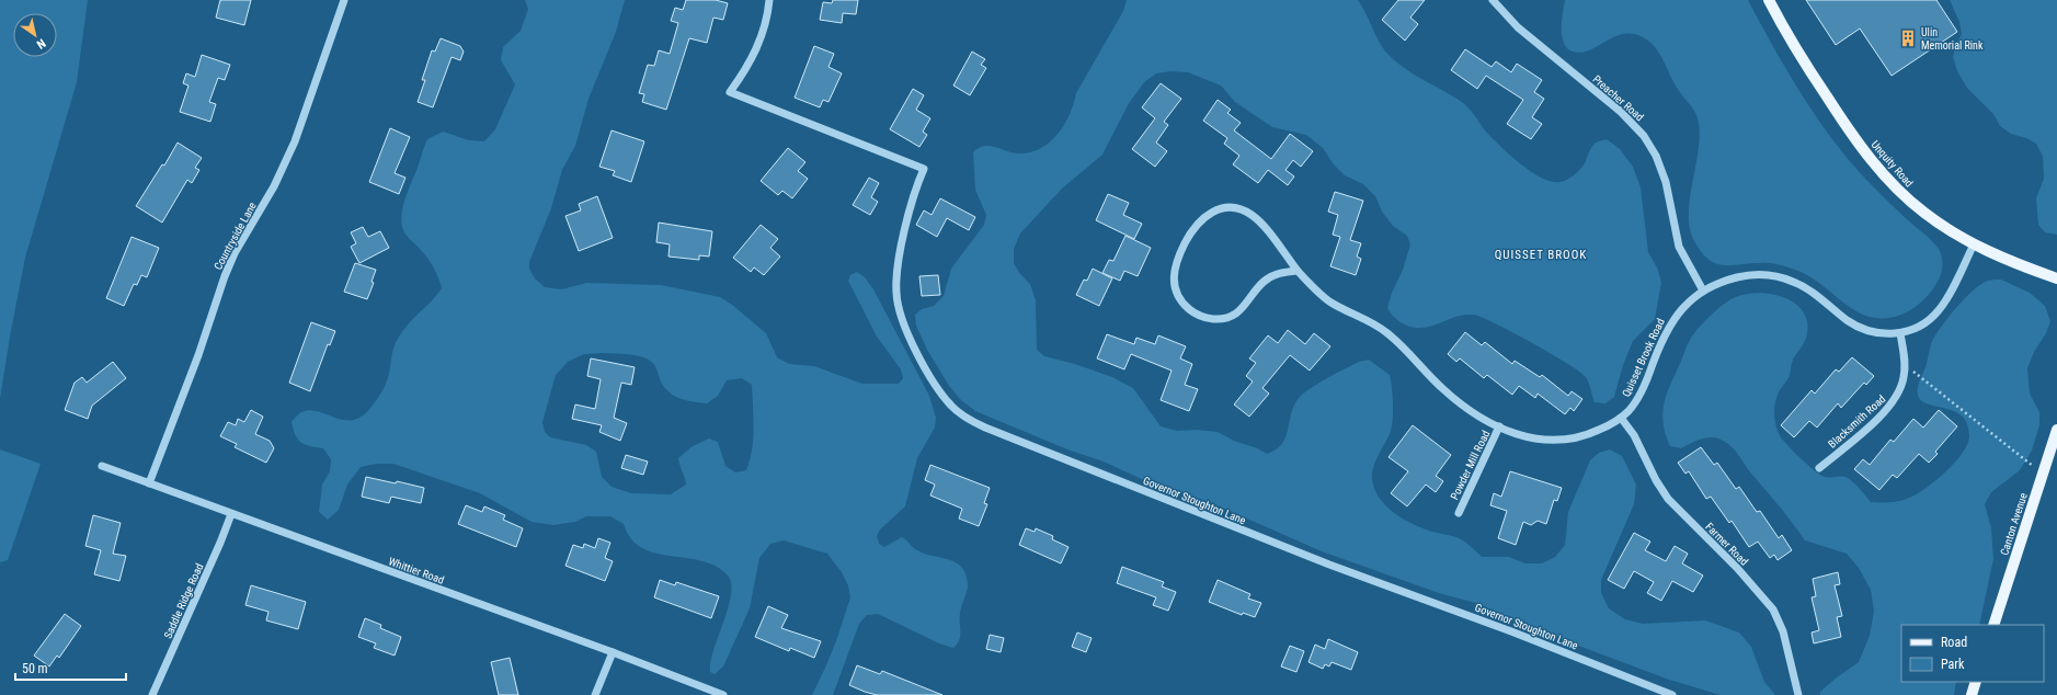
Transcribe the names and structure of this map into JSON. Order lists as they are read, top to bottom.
{
  "streets": {
    "main road": ["Unquity Road", "Canton Avenue"],
    "street": [
      "Preacher Road",
      "Countryside Lane",
      "Quisset Brook Road",
      "Blacksmith Road",
      "Powder Mill Road",
      "Governor Stoughton Lane",
      "Farmer Road",
      "Whittier Road",
      "Saddle Ridge Road"
    ]
  },
  "crossings": [
    ["Preacher Road", "Quisset Brook Road"],
    ["Unquity Road", "Quisset Brook Road"],
    ["Countryside Lane", "Whittier Road"],
    ["Quisset Brook Road", "Blacksmith Road"],
    ["Quisset Brook Road", "Powder Mill Road"],
    ["Quisset Brook Road", "Farmer Road"],
    ["Whittier Road", "Saddle Ridge Road"]
  ],
  "districts": ["QUISSET BROOK"],
  "places": {
    "building": ["Ulin Memorial Rink"]
  },
  "legend": ["Road", "Park"],
  "scale_bar": "50 m",
  "north": "bottom right"
}
